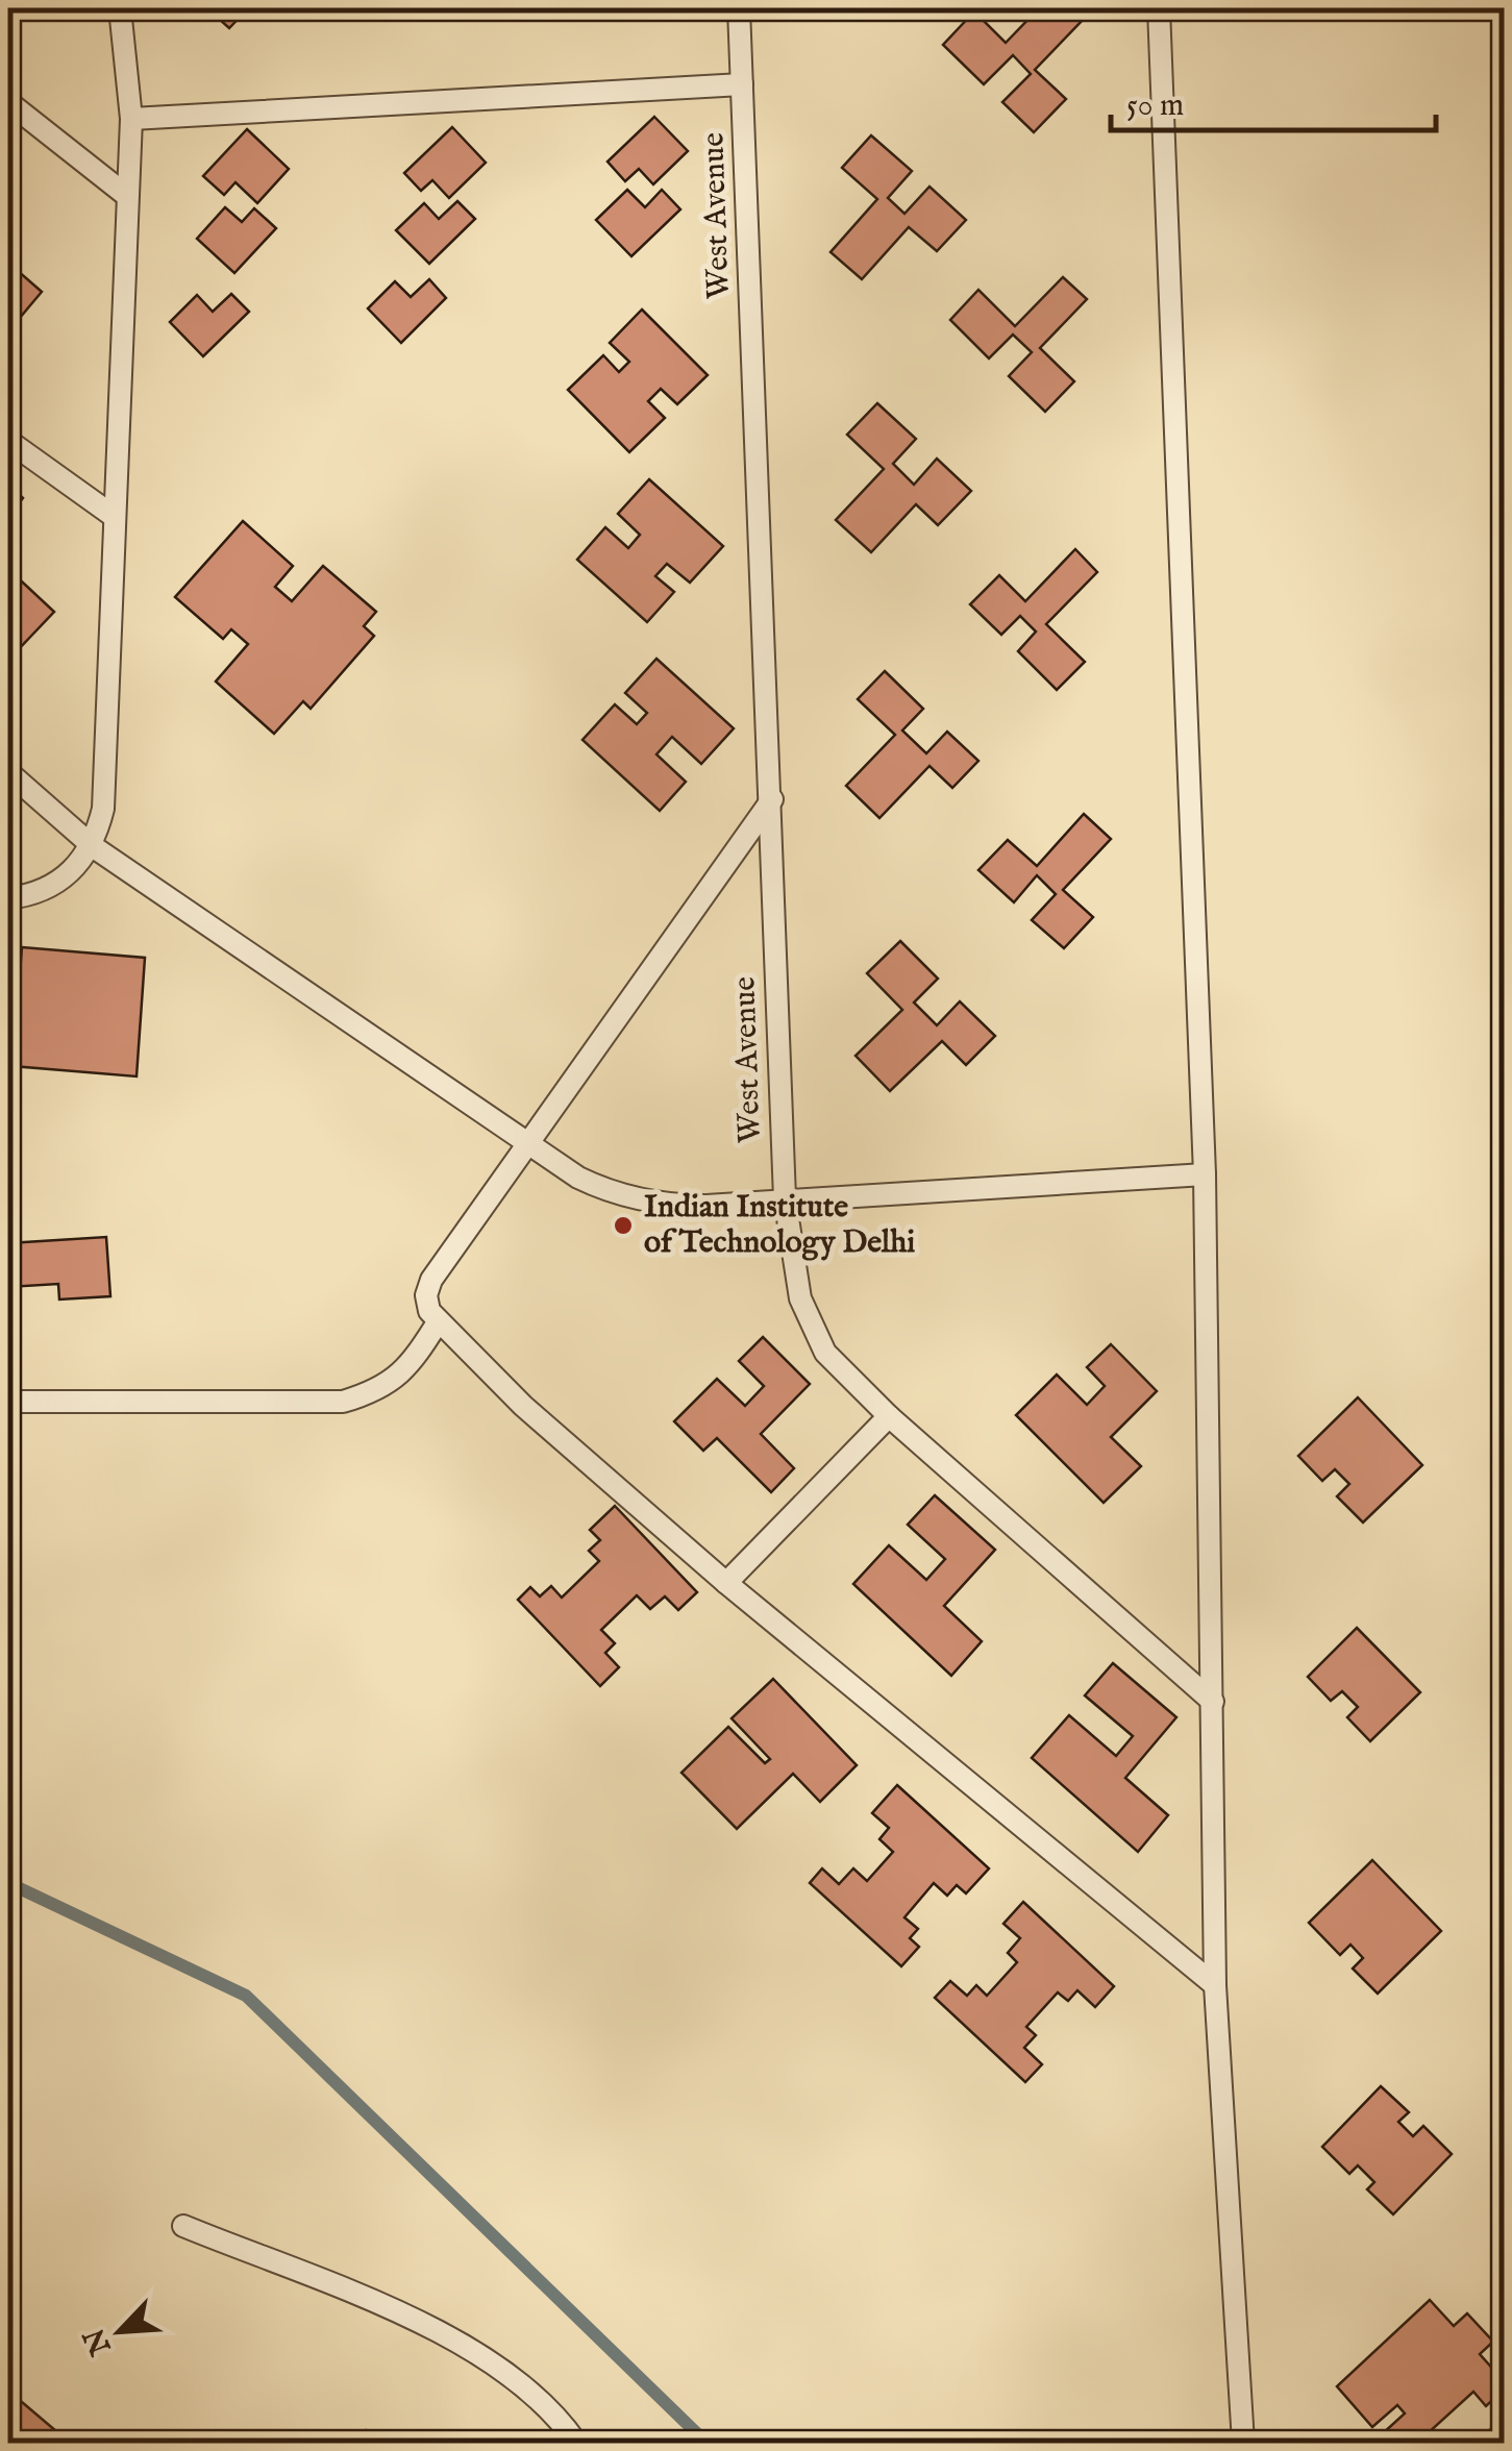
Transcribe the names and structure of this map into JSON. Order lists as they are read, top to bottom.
{
  "streets": {
    "lane": ["West Avenue"]
  },
  "places": ["Indian Institute of Technology Delhi"],
  "scale_bar": "50 m",
  "north": "bottom left"
}
